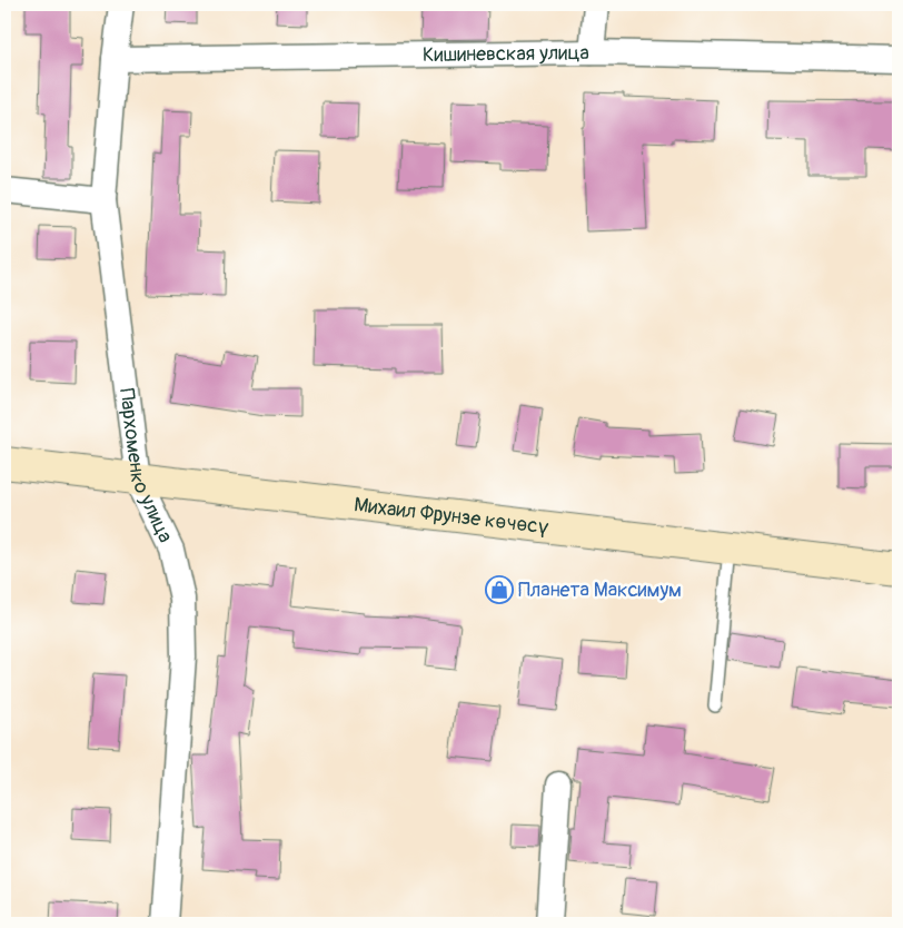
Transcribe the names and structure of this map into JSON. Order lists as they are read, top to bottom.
{
  "streets": {
    "main road": ["Михаил Фрунзе көчөсү"],
    "street": ["Кишиневская улица", "Пархоменко улица"]
  },
  "crossings": [
    ["Кишиневская улица", "Пархоменко улица"],
    ["Пархоменко улица", "Михаил Фрунзе көчөсү"]
  ],
  "places": {
    "shop": ["Планета Максимум"]
  }
}
